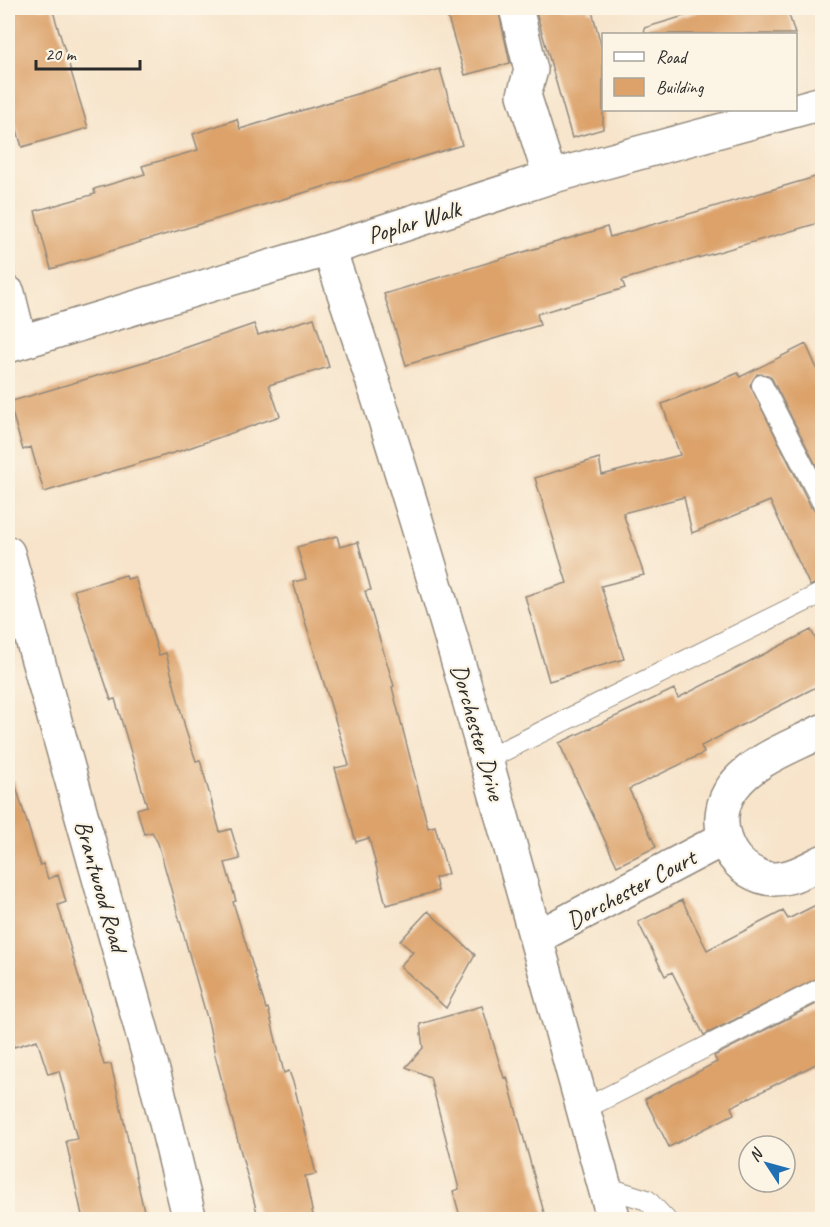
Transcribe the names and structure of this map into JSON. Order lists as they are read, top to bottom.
{
  "streets": {
    "street": [
      "Poplar Walk",
      "Dorchester Drive",
      "Brantwood Road",
      "Dorchester Court"
    ]
  },
  "crossings": [
    ["Poplar Walk", "Dorchester Drive"],
    ["Dorchester Drive", "Dorchester Court"]
  ],
  "legend": ["Road", "Building"],
  "scale_bar": "20 m",
  "north": "top left"
}
